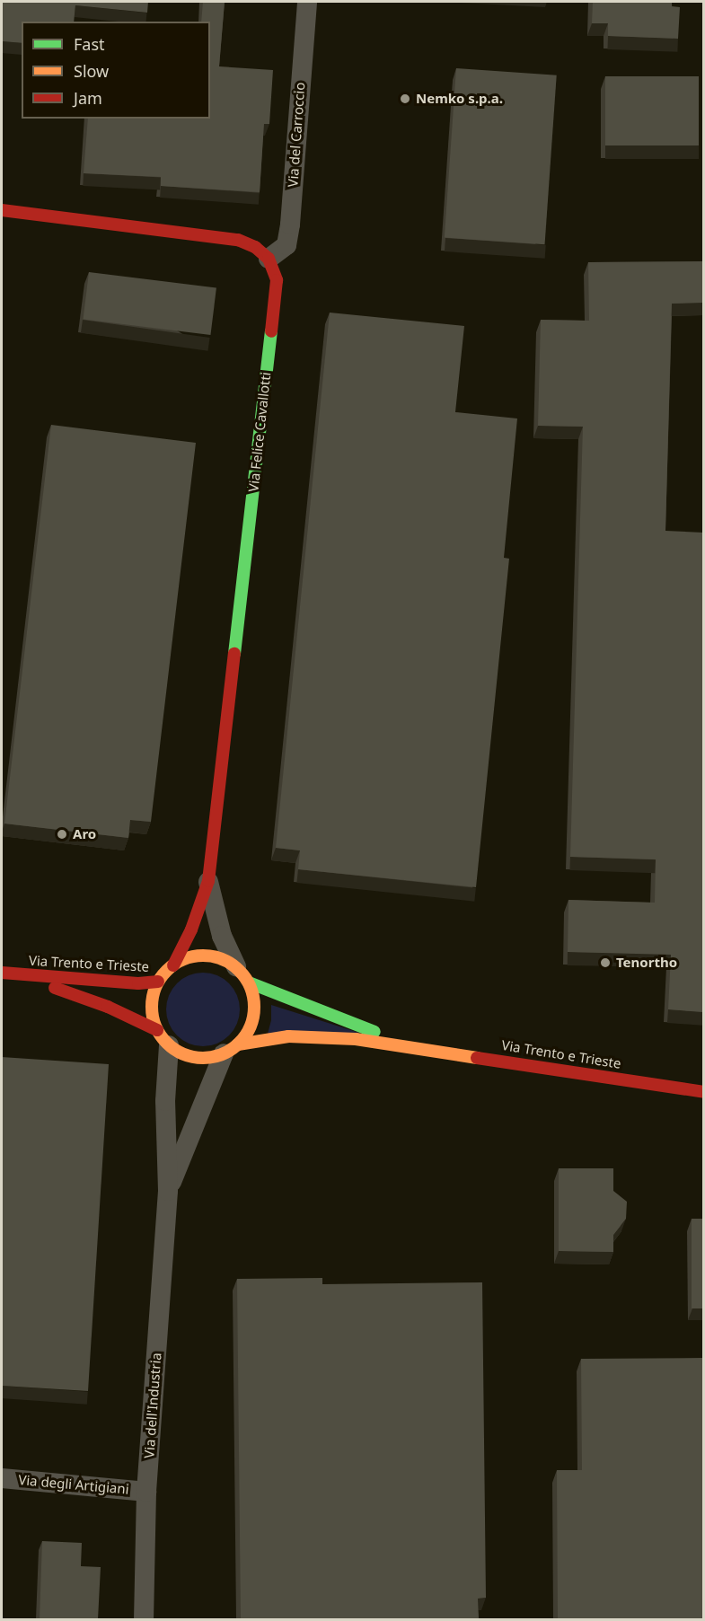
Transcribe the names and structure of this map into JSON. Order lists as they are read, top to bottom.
{
  "streets": {
    "street": [
      "Via del Carroccio",
      "Via Felice Cavallotti",
      "Via Trento e Trieste",
      "Via dell'Industria",
      "Via degli Artigiani"
    ]
  },
  "crossings": [
    ["Via del Carroccio", "Via Felice Cavallotti"],
    ["Via Felice Cavallotti", "Via Trento e Trieste"],
    ["Via Felice Cavallotti", "Via dell'Industria"],
    ["Via Trento e Trieste", "Via dell'Industria"],
    ["Via dell'Industria", "Via degli Artigiani"]
  ],
  "places": ["Nemko s.p.a.", "Aro", "Tenortho"],
  "legend": ["Fast", "Slow", "Jam"]
}
